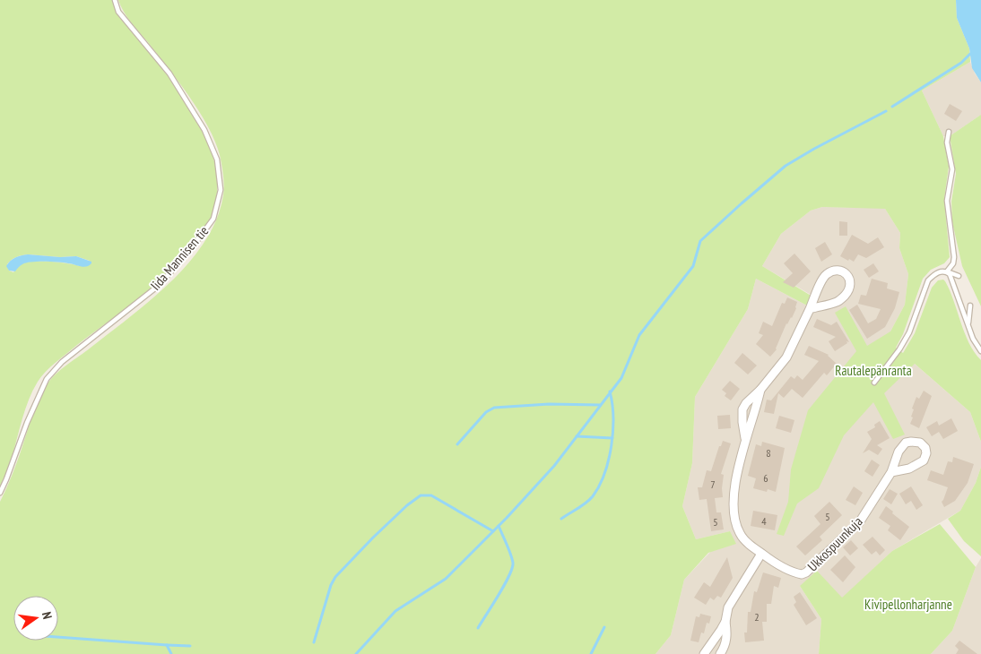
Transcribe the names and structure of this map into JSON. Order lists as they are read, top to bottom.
{
  "streets": {
    "street": ["Ukkospuunkuja"],
    "lane": ["Iida Mannisen tie"]
  },
  "parks": ["Rautalepänranta", "Kivipellonharjanne"],
  "house_numbers": [
    "8",
    "6",
    "7",
    "5",
    "4",
    "5",
    "2"
  ],
  "north": "right"
}
